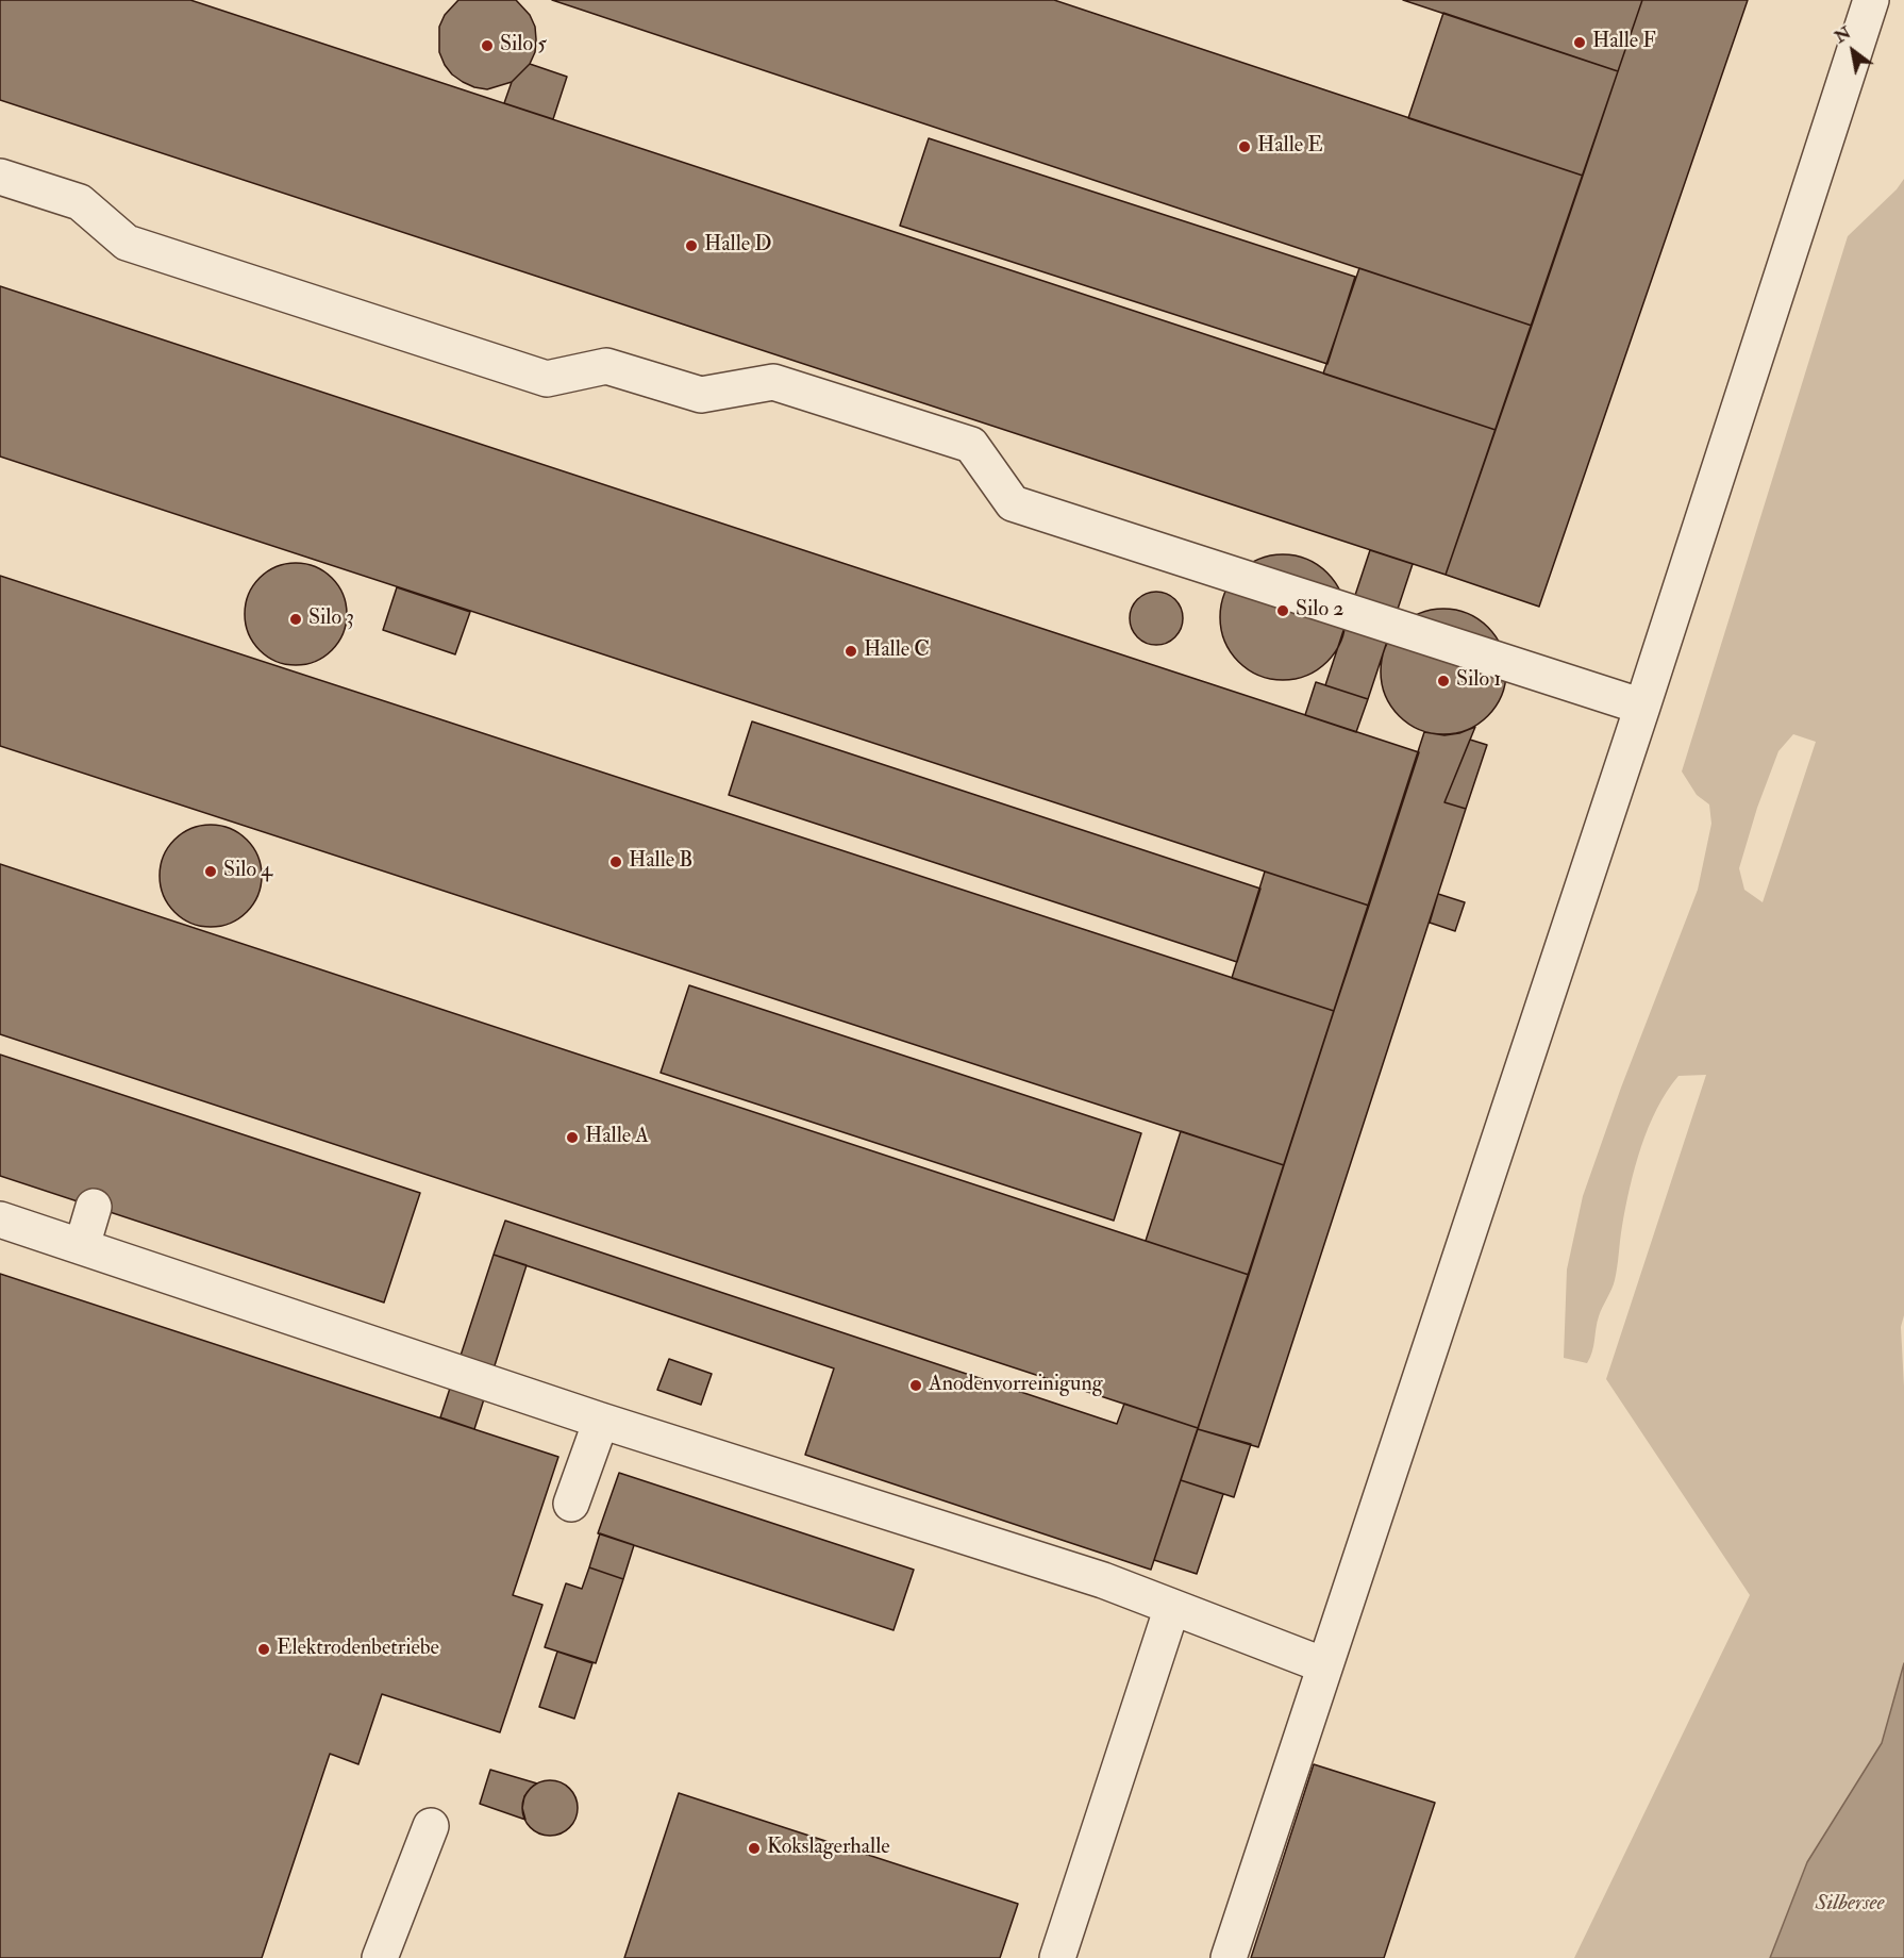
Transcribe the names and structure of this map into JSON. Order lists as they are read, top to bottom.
{
  "water": ["Silbersee"],
  "places": [
    "Halle F",
    "Silo 5",
    "Halle E",
    "Halle D",
    "Silo 2",
    "Silo 3",
    "Halle C",
    "Silo 1",
    "Halle B",
    "Silo 4",
    "Halle A",
    "Anodenvorreinigung",
    "Elektrodenbetriebe",
    "Kokslagerhalle"
  ],
  "north": "top left"
}
